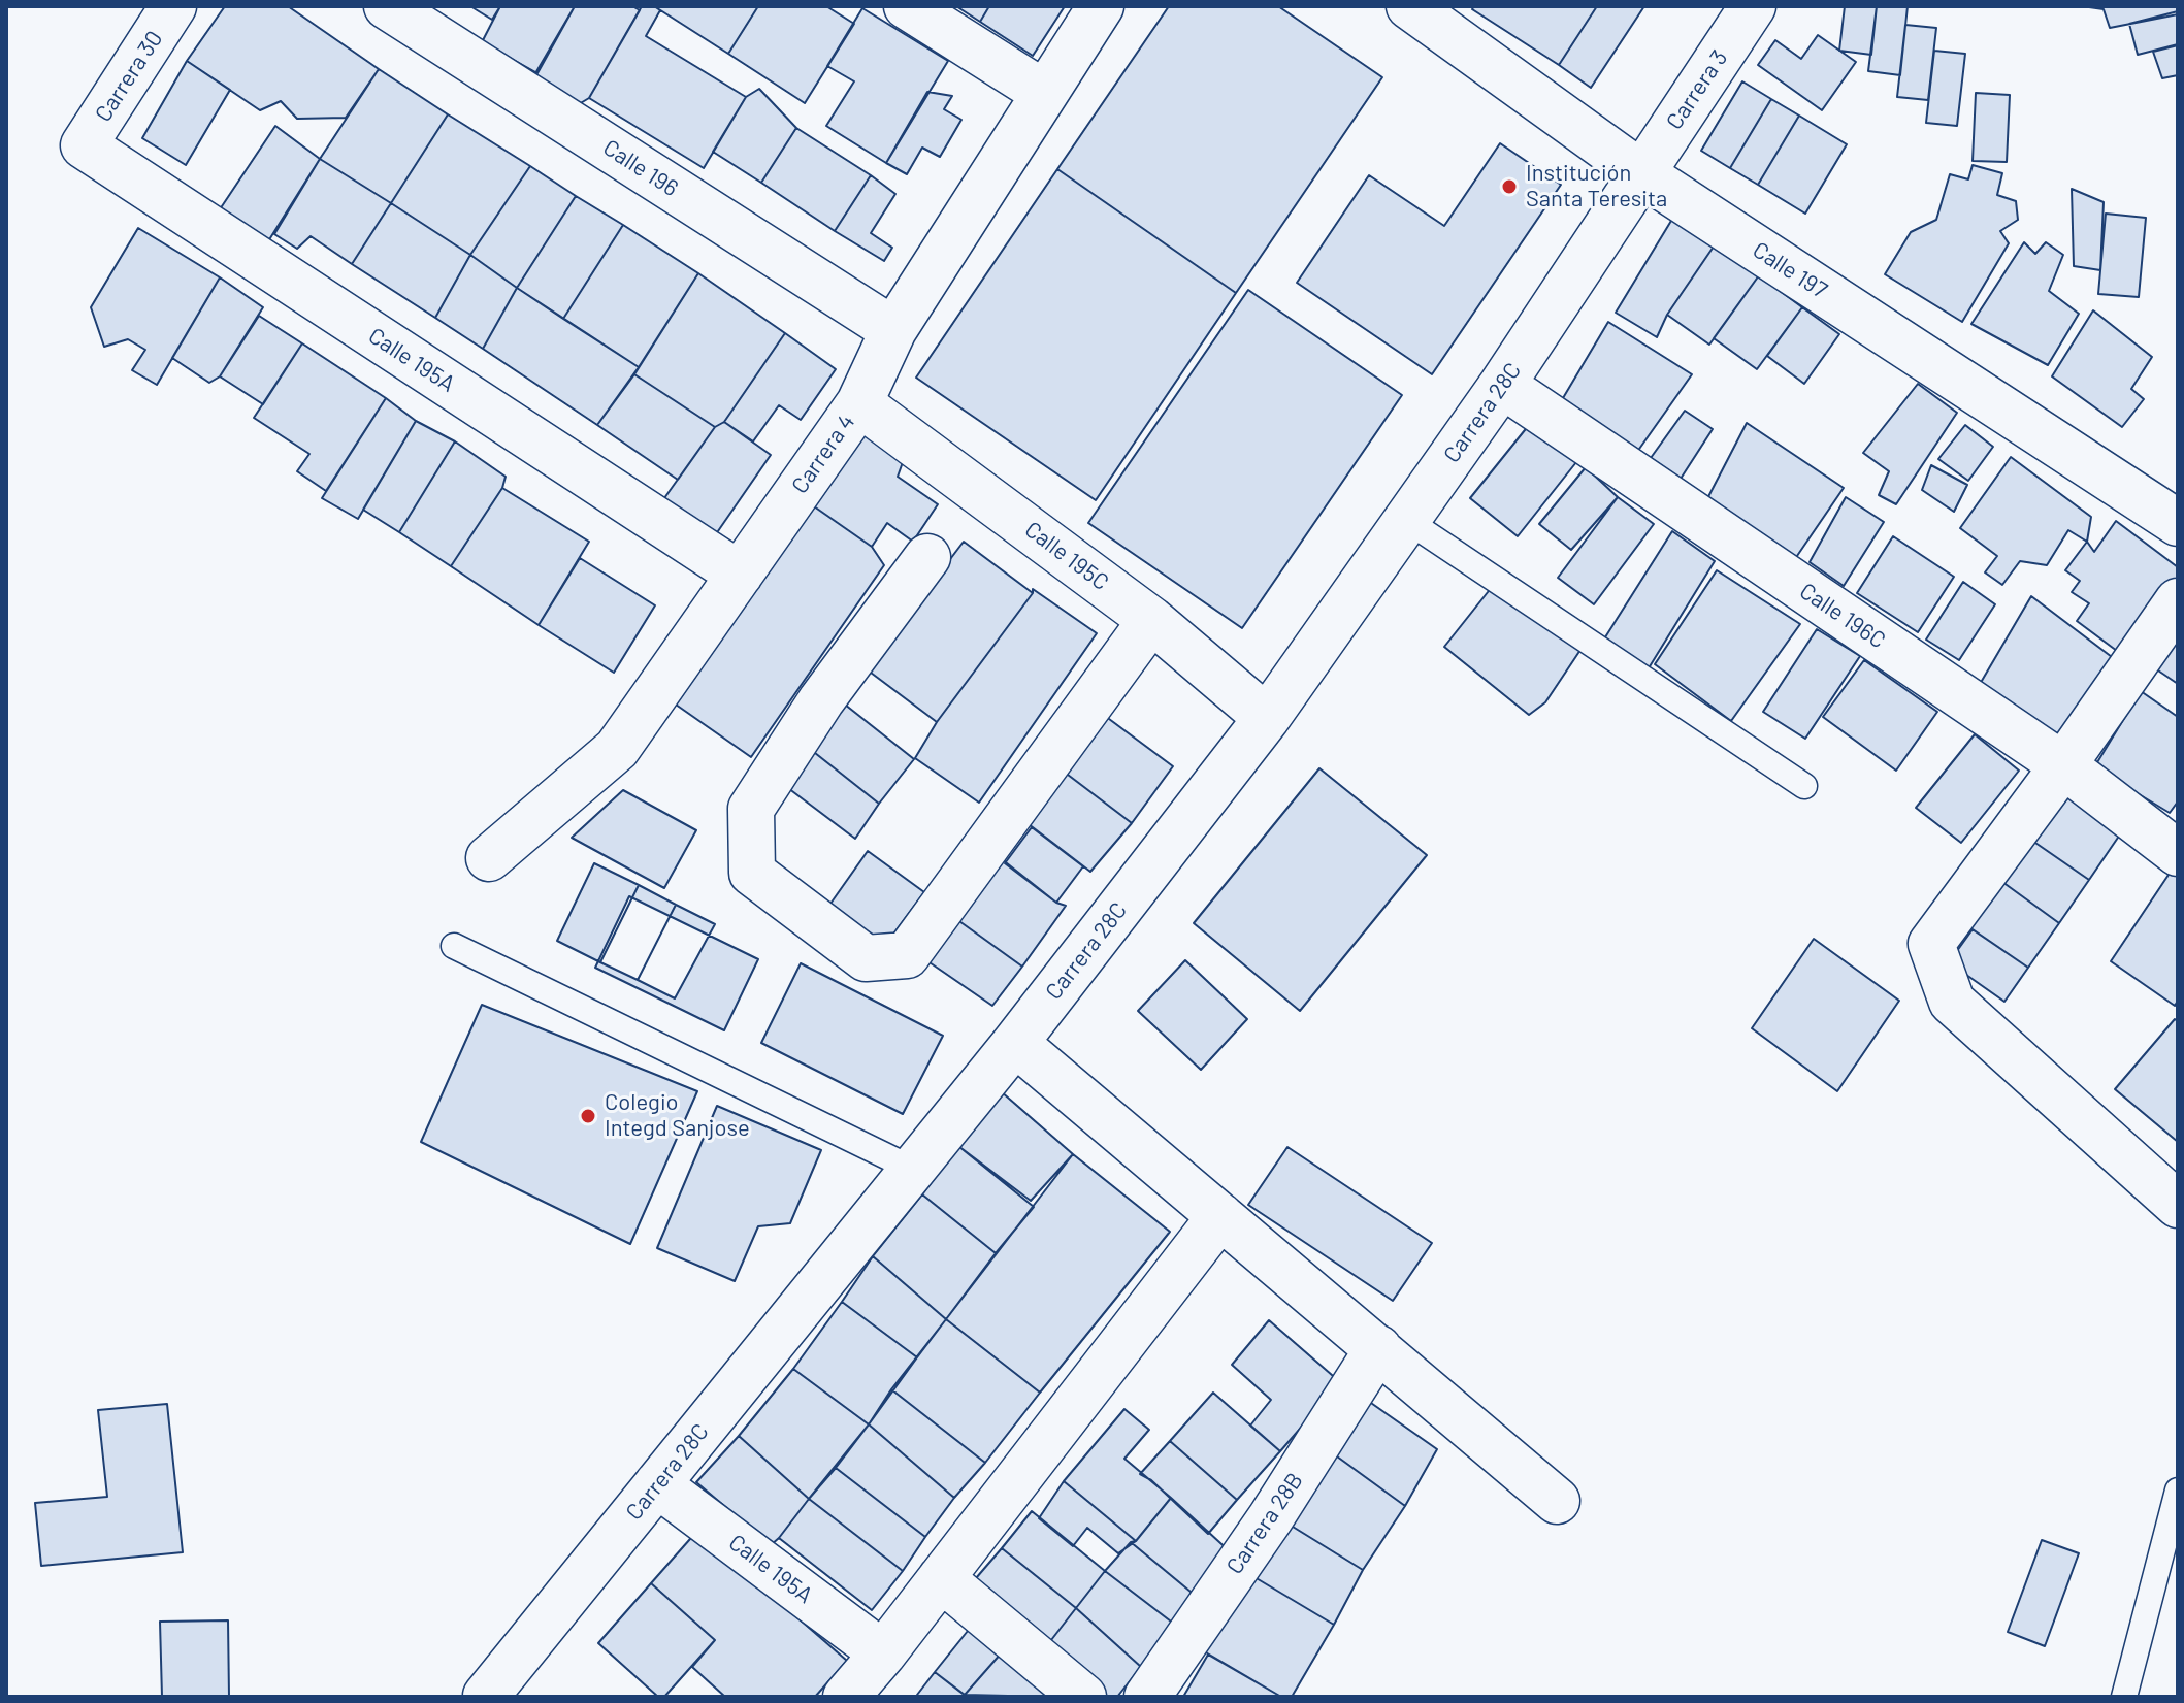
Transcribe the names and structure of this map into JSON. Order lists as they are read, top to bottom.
{
  "streets": {
    "street": [
      "Carrera 30",
      "Carrera 3",
      "Calle 196",
      "Calle 197",
      "Calle 195A",
      "Carrera 28C",
      "Carrera 4",
      "Calle 195C",
      "Calle 196C",
      "Carrera 28B"
    ]
  },
  "crossings": [
    ["Carrera 30", "Calle 195A"],
    ["Carrera 3", "Calle 197"],
    ["Carrera 3", "Carrera 28C"],
    ["Calle 196", "Carrera 4"],
    ["Calle 197", "Carrera 28C"],
    ["Calle 195A", "Carrera 28C"],
    ["Calle 195A", "Carrera 4"],
    ["Carrera 28C", "Calle 195C"],
    ["Carrera 28C", "Calle 196C"],
    ["Carrera 4", "Calle 195C"]
  ],
  "places": ["Institución Santa Teresita", "Colegio Integd Sanjose"]
}
